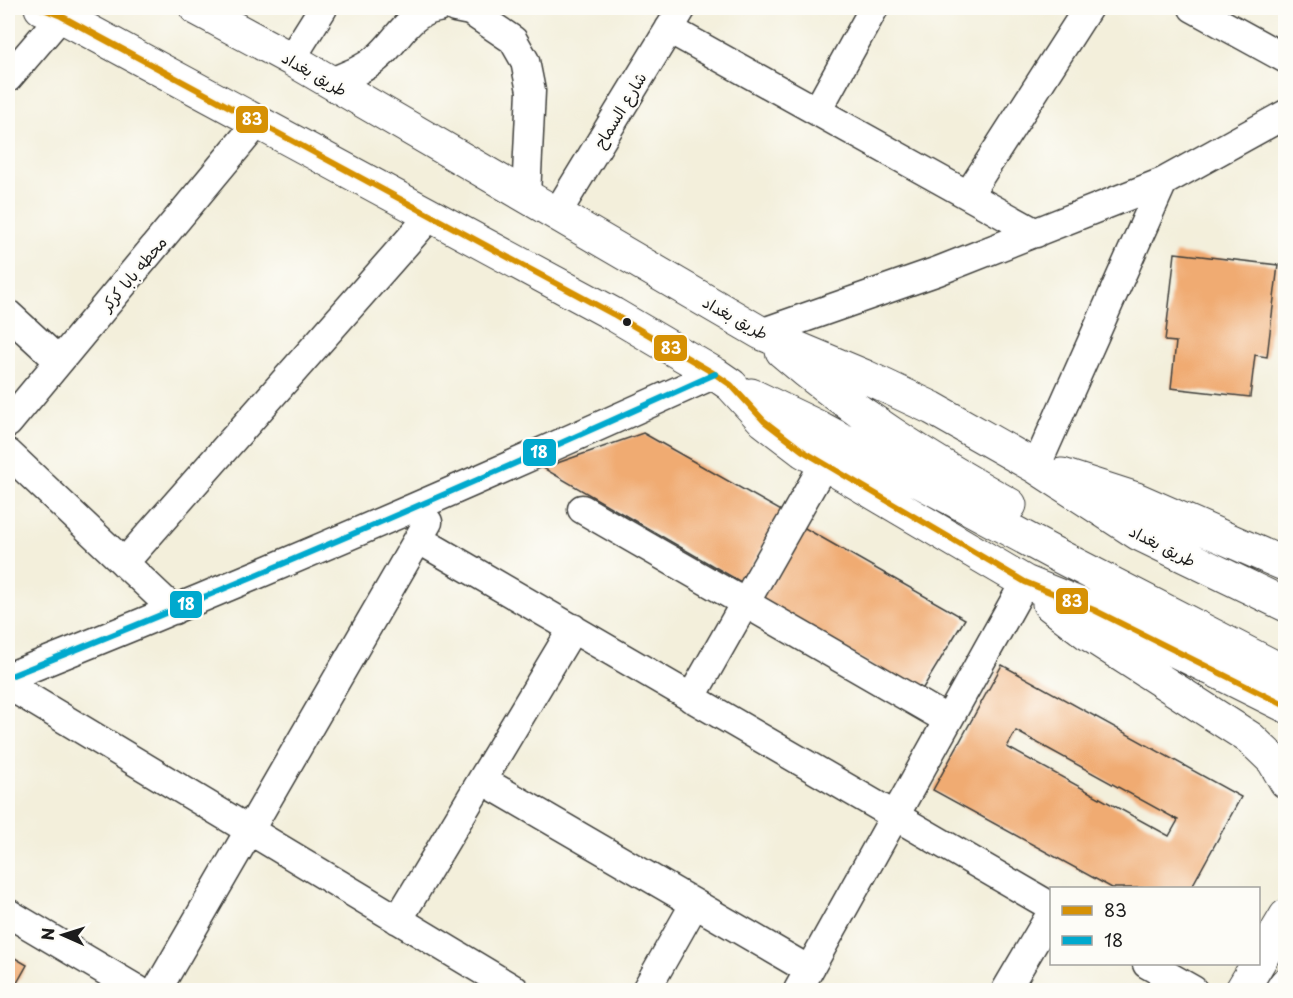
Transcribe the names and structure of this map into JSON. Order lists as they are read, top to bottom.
{
  "streets": {
    "main road": ["طريق بغداد"],
    "street": ["شارع السماح", "محطه بابا كركر"]
  },
  "crossings": [
    ["طريق بغداد", "شارع السماح"]
  ],
  "lines": ["transit line 83", "transit line 18"],
  "legend": ["83", "18"],
  "north": "left"
}
